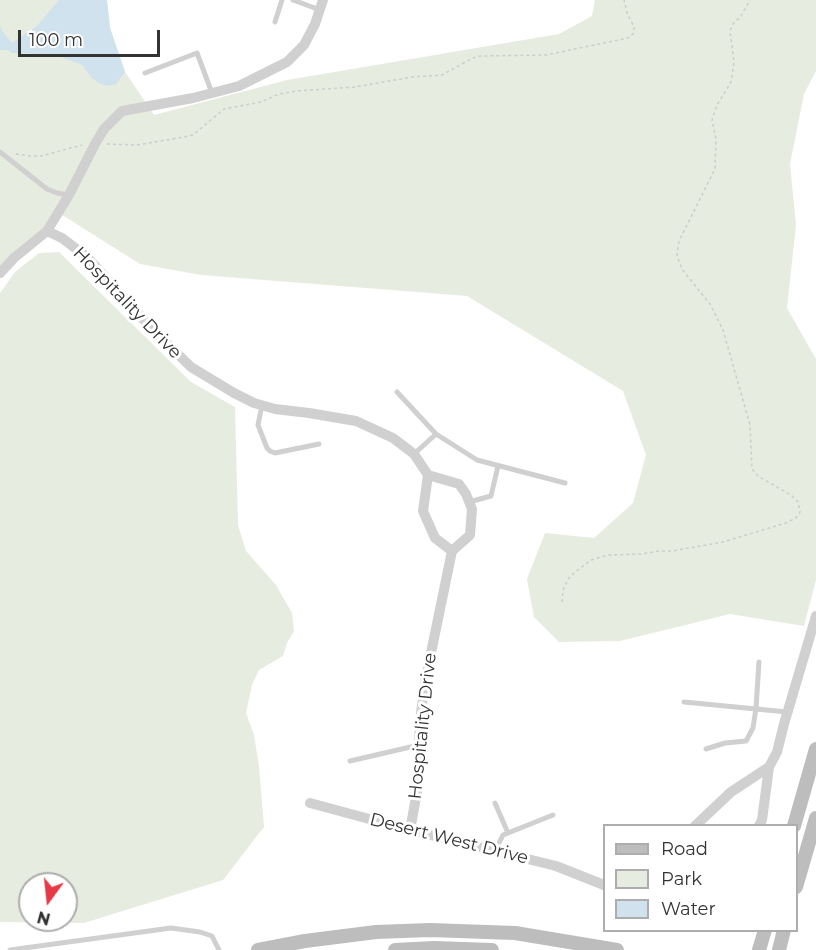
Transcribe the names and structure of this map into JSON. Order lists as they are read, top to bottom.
{
  "streets": {
    "street": ["Hospitality Drive", "Desert West Drive"]
  },
  "crossings": [
    ["Hospitality Drive", "Desert West Drive"]
  ],
  "legend": ["Road", "Park", "Water"],
  "scale_bar": "100 m",
  "north": "bottom"
}
